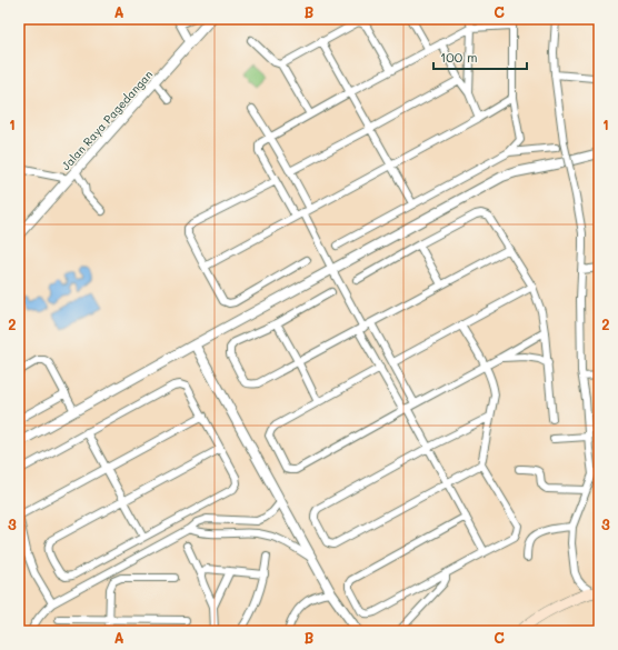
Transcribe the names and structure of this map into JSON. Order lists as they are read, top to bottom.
{
  "streets": {
    "street": ["Jalan Raya Pagedangan"]
  },
  "scale_bar": "100 m",
  "grid": {
    "columns": ["A", "B", "C"],
    "rows": ["1", "2", "3"]
  }
}
